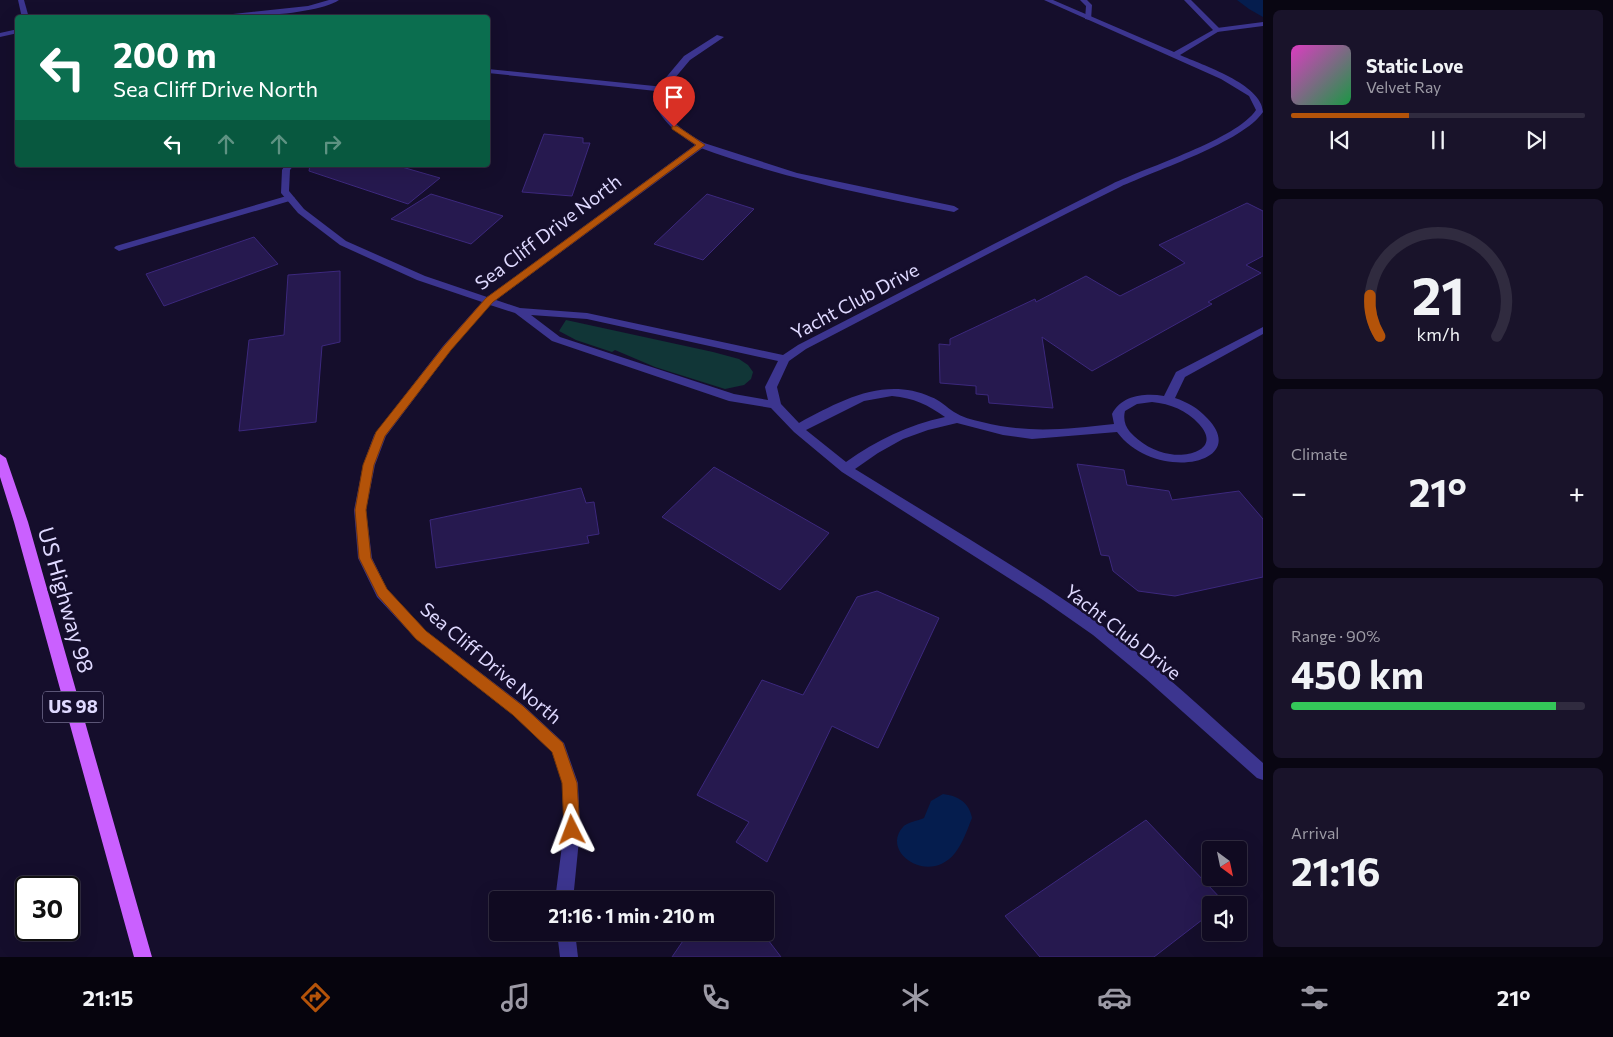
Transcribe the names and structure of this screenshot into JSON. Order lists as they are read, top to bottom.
{
  "streets": {
    "main road": ["US Highway 98", "US 98"],
    "street": ["Sea Cliff Drive North", "Yacht Club Drive"]
  },
  "north": "bottom right",
  "page": {
    "turn": ["200 m", "Sea Cliff Drive North"],
    "song": ["Static Love", "Velvet Ray"],
    "tile": [
      "Climate",
      ["Range · 90%", "450 km"],
      ["Arrival", "21:16"]
    ],
    "heat": ["−", "21°", "+"],
    "limit": "30",
    "trip": "21:16 · 1 min · 210 m",
    "tabs": ["21:15", "21°"],
    "gauge": ["21", "km/h"]
  }
}
